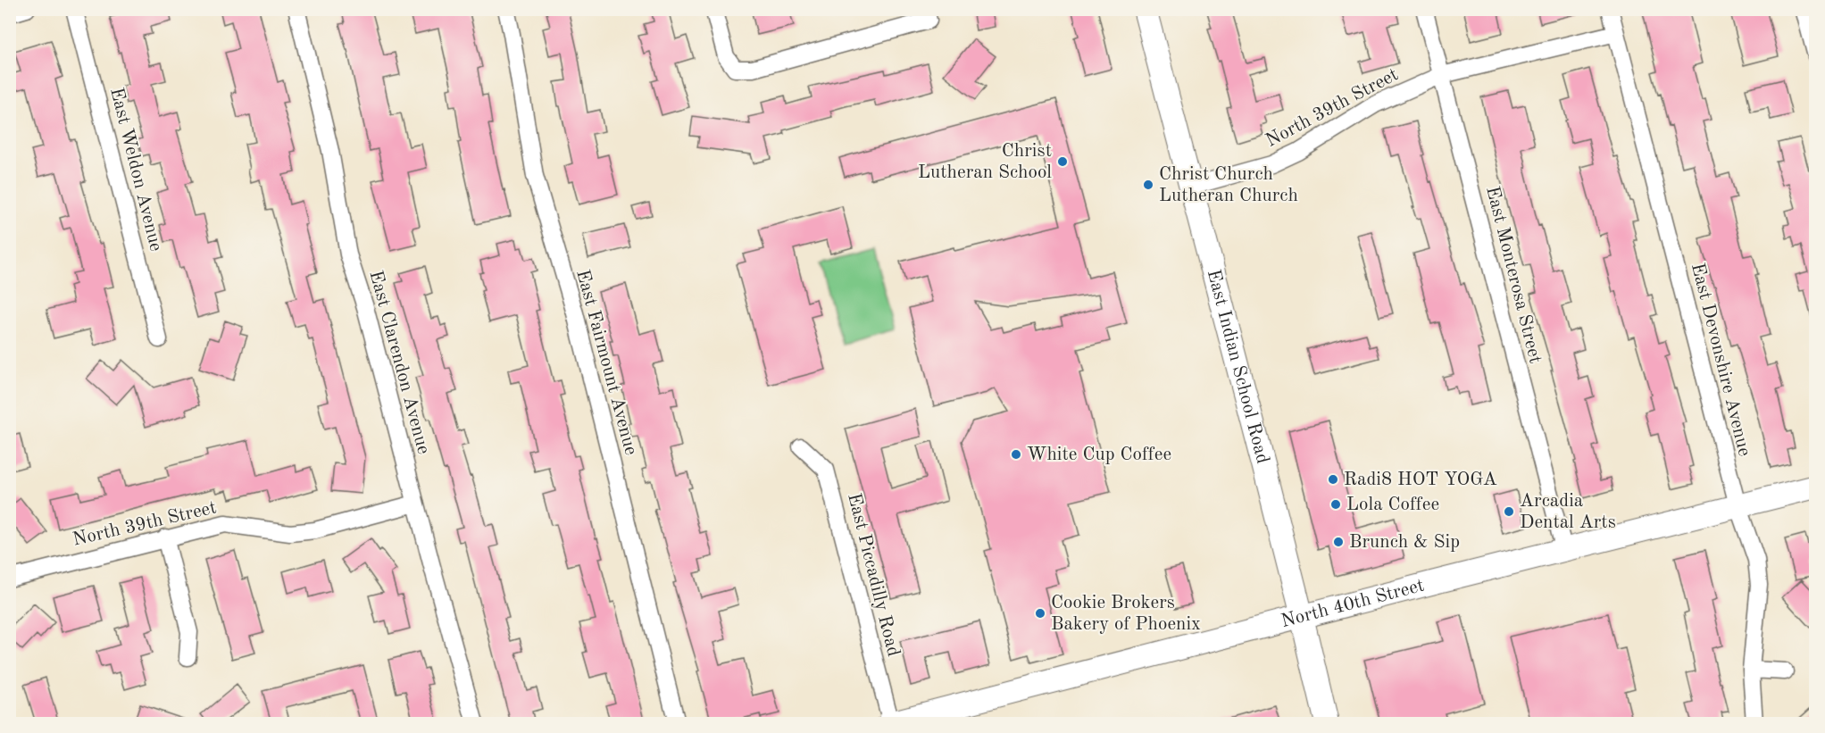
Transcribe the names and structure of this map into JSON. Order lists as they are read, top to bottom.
{
  "streets": {
    "main road": ["East Indian School Road", "North 40th Street"],
    "street": [
      "North 39th Street",
      "East Weldon Avenue",
      "East Monterosa Street",
      "East Devonshire Avenue",
      "East Clarendon Avenue",
      "East Fairmount Avenue",
      "East Piccadilly Road"
    ]
  },
  "crossings": [
    ["North 39th Street", "East Monterosa Street"],
    ["North 39th Street", "East Devonshire Avenue"],
    ["North 39th Street", "East Clarendon Avenue"],
    ["North 39th Street", "East Indian School Road"],
    ["East Monterosa Street", "North 40th Street"],
    ["East Devonshire Avenue", "North 40th Street"],
    ["East Indian School Road", "North 40th Street"],
    ["East Piccadilly Road", "North 40th Street"]
  ],
  "places": [
    "Christ Lutheran School",
    "Christ Church Lutheran Church",
    "White Cup Coffee",
    "Radi8 HOT YOGA",
    "Lola Coffee",
    "Arcadia Dental Arts",
    "Brunch & Sip",
    "Cookie Brokers Bakery of Phoenix"
  ]
}
